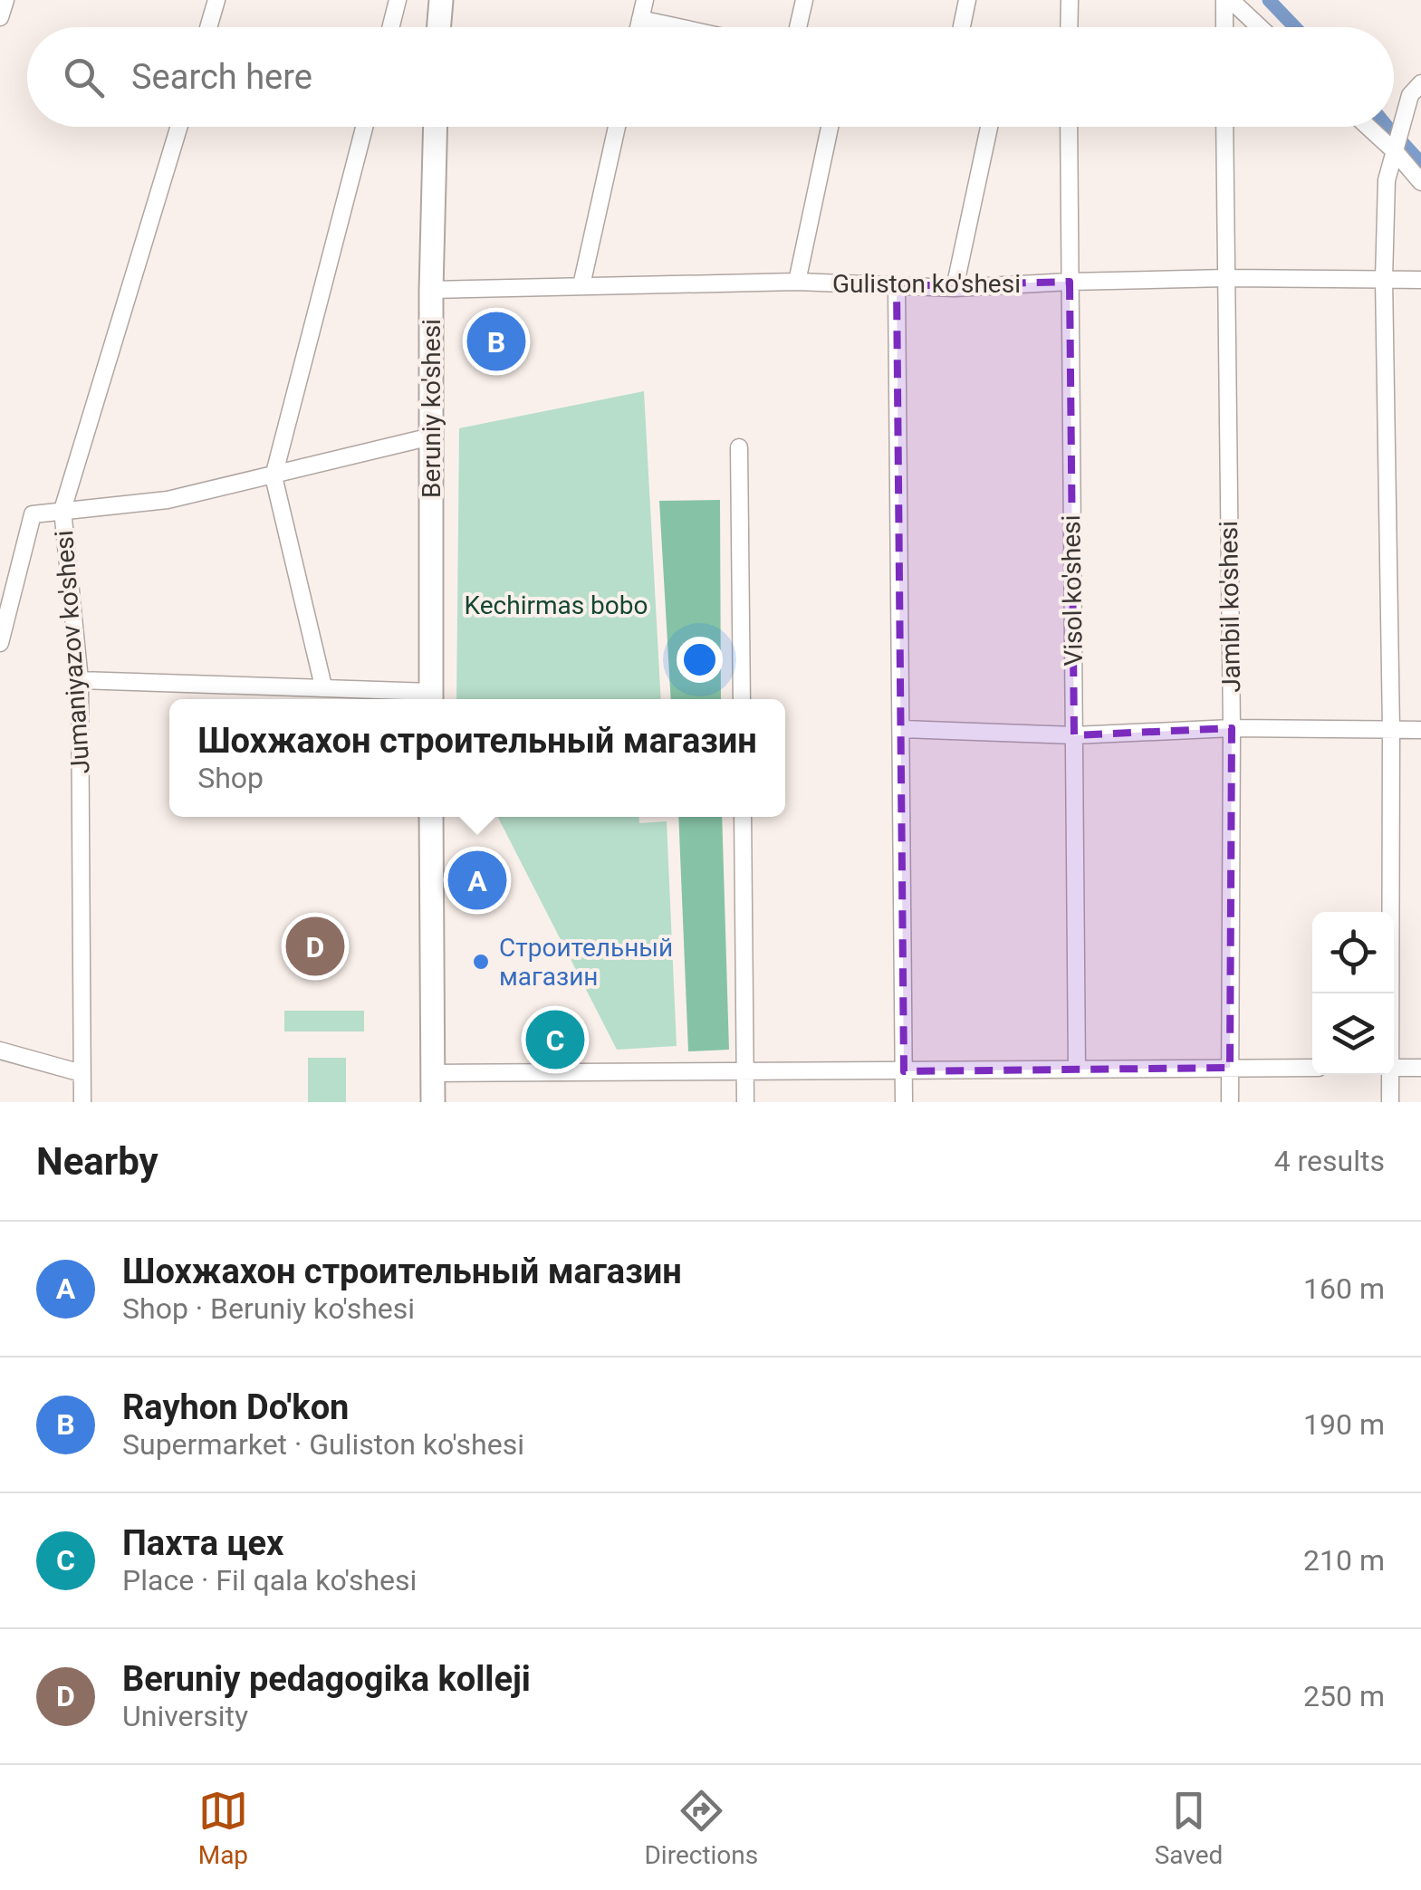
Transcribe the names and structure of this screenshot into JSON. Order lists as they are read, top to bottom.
{
  "streets": {
    "main road": ["Beruniy ko'shesi"],
    "street": [
      "Guliston ko'shesi",
      "Visol ko'shesi",
      "Jambil ko'shesi",
      "Jumaniyazov ko'shesi"
    ]
  },
  "crossings": [
    ["Guliston ko'shesi", "Beruniy ko'shesi"],
    ["Guliston ko'shesi", "Visol ko'shesi"],
    ["Guliston ko'shesi", "Jambil ko'shesi"]
  ],
  "parks": ["Kechirmas bobo"],
  "places": ["Строительный магазин"],
  "page": {
    "search": "Search here",
    "pins": [
      "B",
      "A",
      "D",
      "C"
    ],
    "popup": ["Шохжахон строительный магазин", "Shop"],
    "heading": ["Nearby", "4 results"],
    "list": [
      {
        "mark": "A",
        "name": "Шохжахон строительный магазин",
        "note": "Shop · Beruniy ko'shesi",
        "value": "160 m"
      },
      {
        "mark": "B",
        "name": "Rayhon Do'kon",
        "note": "Supermarket · Guliston ko'shesi",
        "value": "190 m"
      },
      {
        "mark": "C",
        "name": "Пахта цех",
        "note": "Place · Fil qala ko'shesi",
        "value": "210 m"
      },
      {
        "mark": "D",
        "name": "Beruniy pedagogika kolleji",
        "note": "University",
        "value": "250 m"
      }
    ],
    "nav": ["Map", "Directions", "Saved"]
  }
}
